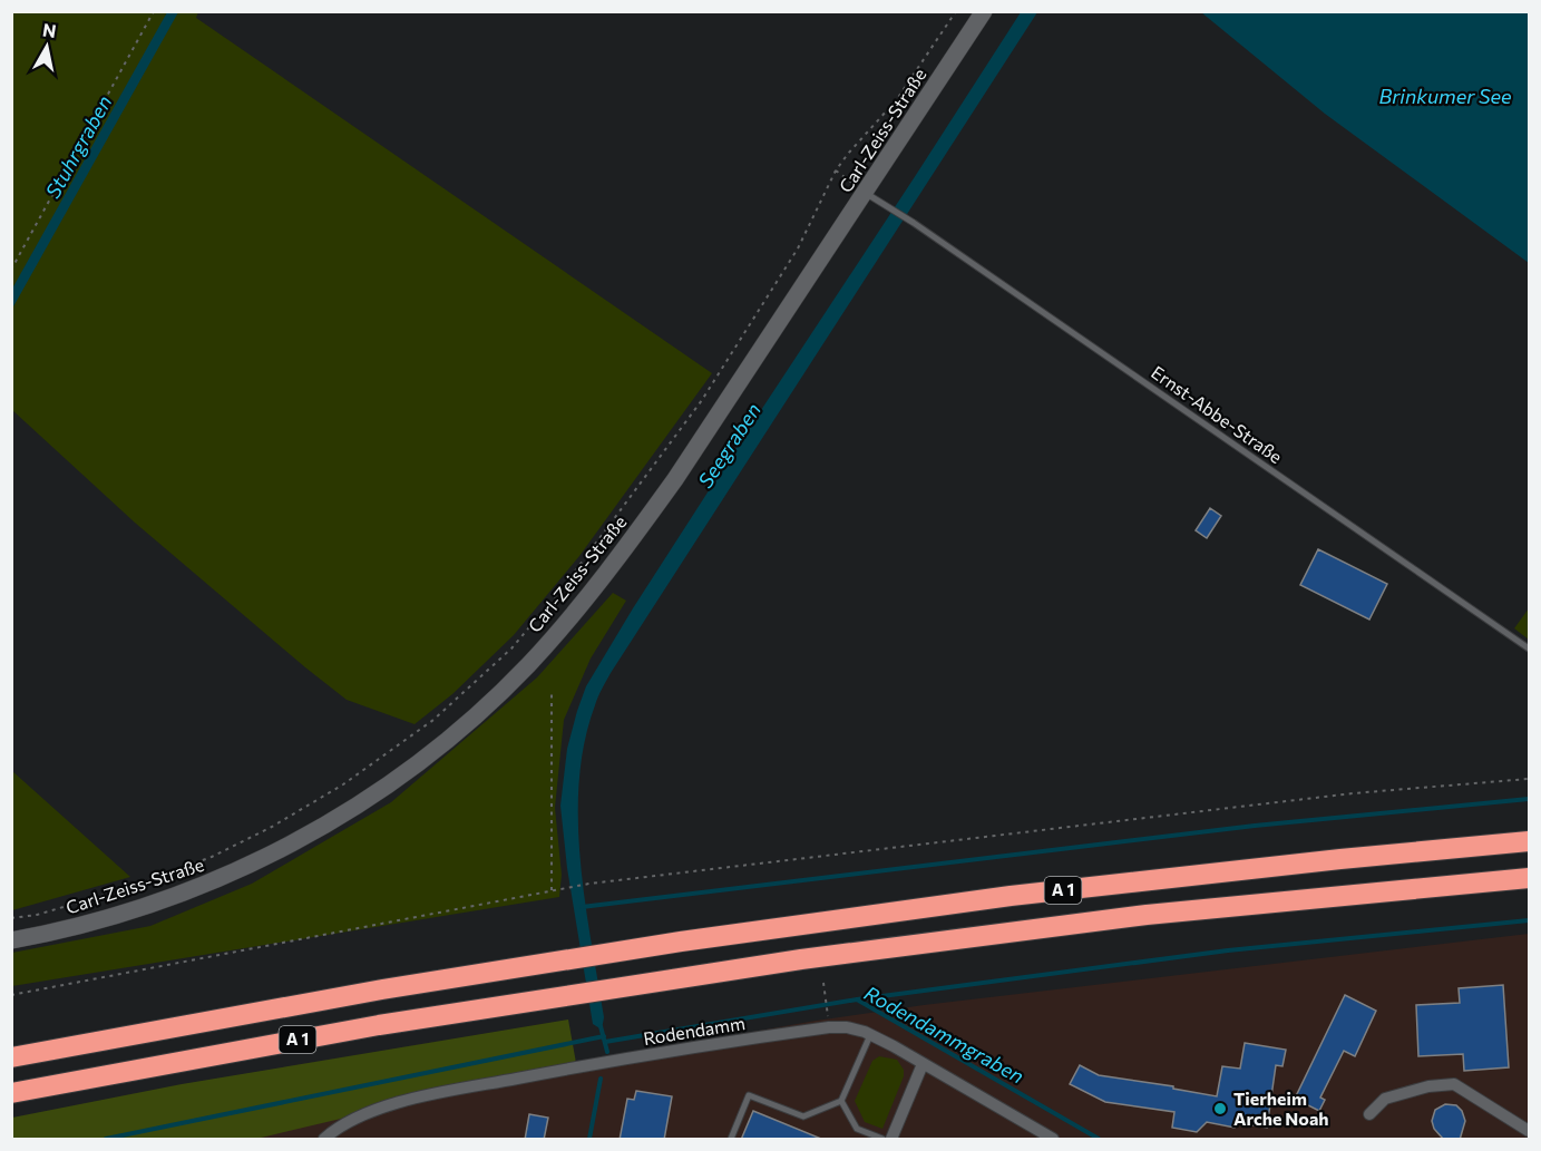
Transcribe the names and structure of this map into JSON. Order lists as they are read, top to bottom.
{
  "streets": {
    "highway": ["A 1"],
    "main road": ["Carl-Zeiss-Straße"],
    "street": ["Rodendamm"],
    "lane": ["Ernst-Abbe-Straße"]
  },
  "crossings": [
    ["Carl-Zeiss-Straße", "Ernst-Abbe-Straße"]
  ],
  "water": [
    "Brinkumer See",
    "Stuhrgraben",
    "Seegraben",
    "Rodendammgraben"
  ],
  "places": ["Tierheim Arche Noah"],
  "north": "top"
}
